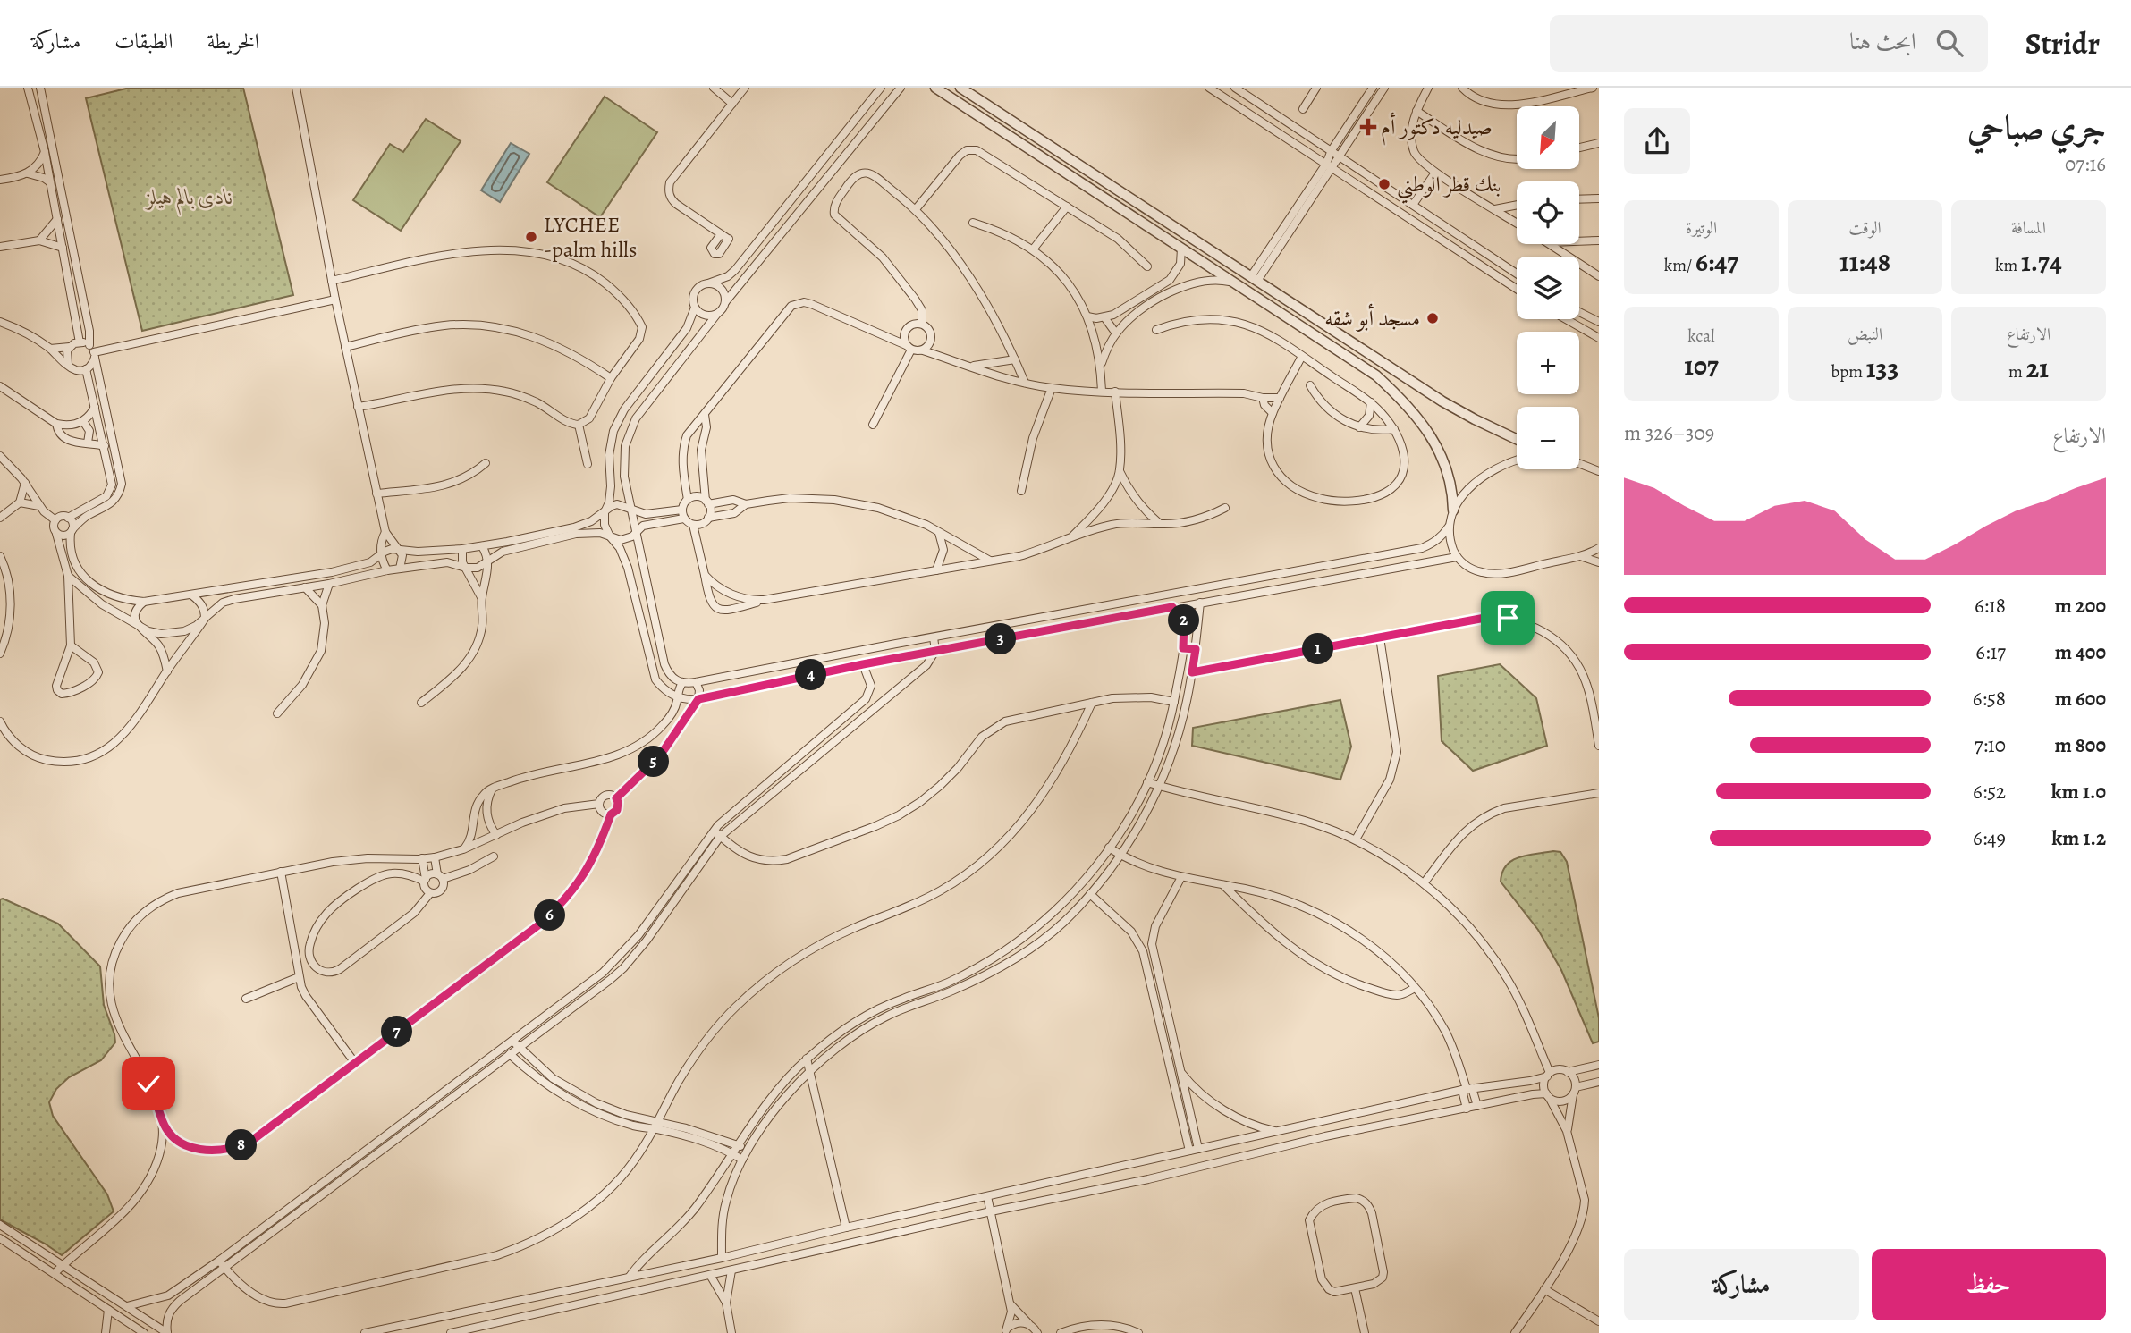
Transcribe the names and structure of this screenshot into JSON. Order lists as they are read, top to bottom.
{
  "parks": ["نادى بالم هيلز"],
  "places": {
    "health": ["صيدليه دكتور أم"],
    "other": ["بنك قطر الوطني", "LYCHEE -palm hills", "مسجد أبو شقه"]
  },
  "north": "bottom left",
  "page": {
    "header": "Stridr",
    "search": "ابحث هنا",
    "nav": ["الخريطة", "الطبقات", "مشاركة"],
    "heading": ["جري صباحي", "07:16"],
    "map_buttons": ["+", "−"],
    "stats": [
      ["المسافة", "1.74 km"],
      ["الوقت", "11:48"],
      ["الوتيرة", "6:47 /km"],
      ["الارتفاع", "21 m"],
      ["النبض", "133 bpm"],
      ["kcal", "107"]
    ],
    "chart": ["الارتفاع", "309–326 m"],
    "list": [
      {
        "name": "200 m",
        "note": "6:18"
      },
      {
        "name": "400 m",
        "note": "6:17"
      },
      {
        "name": "600 m",
        "note": "6:58"
      },
      {
        "name": "800 m",
        "note": "7:10"
      },
      {
        "name": "1.0 km",
        "note": "6:52"
      },
      {
        "name": "1.2 km",
        "note": "6:49"
      }
    ],
    "pins": [
      "2",
      "3",
      "1",
      "4",
      "5",
      "6",
      "7",
      "8"
    ],
    "buttons": ["حفظ", "مشاركة"]
  }
}
